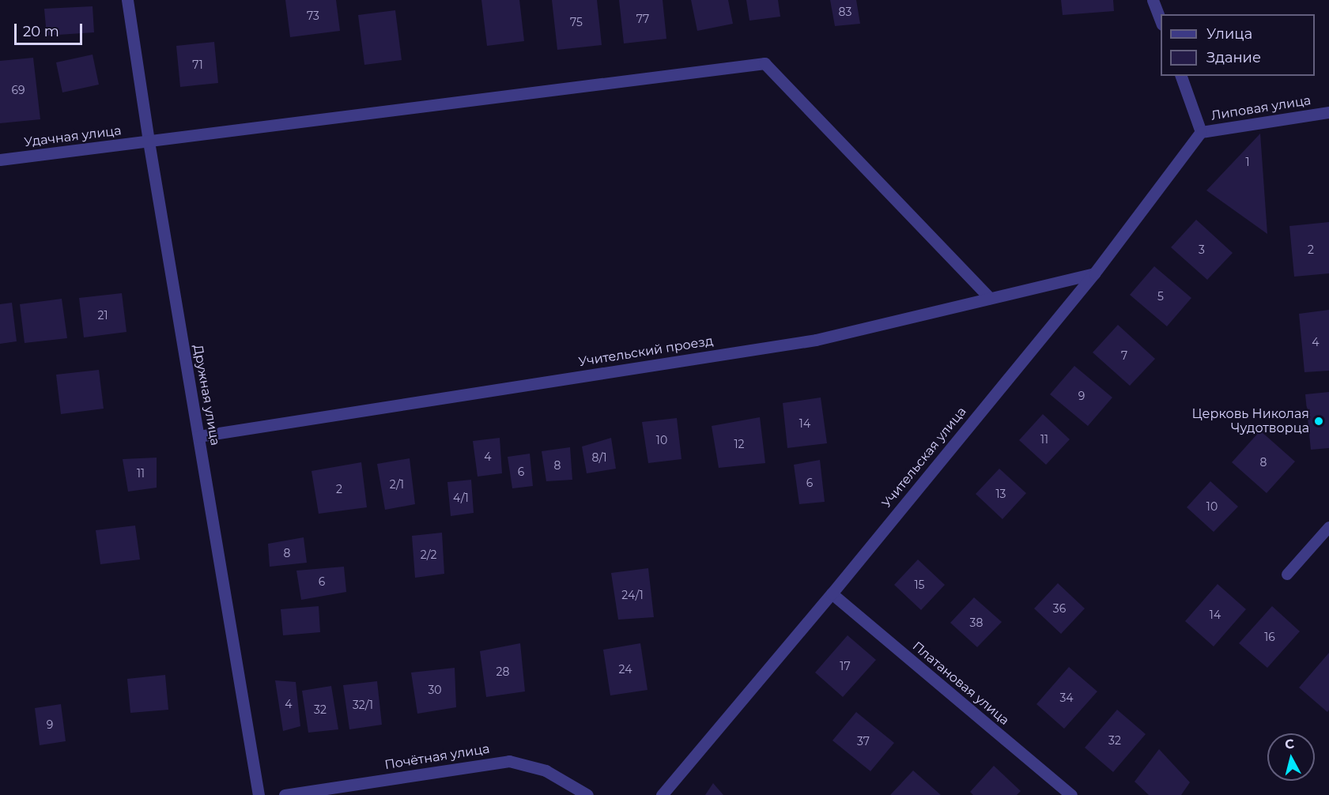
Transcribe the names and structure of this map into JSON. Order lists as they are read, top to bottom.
{
  "streets": {
    "street": [
      "Липовая улица",
      "Удачная улица",
      "Учительский проезд",
      "Дружная улица",
      "Учительская улица",
      "Платановая улица",
      "Почётная улица"
    ]
  },
  "crossings": [
    ["Липовая улица", "Учительская улица"],
    ["Удачная улица", "Учительский проезд"],
    ["Удачная улица", "Дружная улица"],
    ["Учительский проезд", "Дружная улица"],
    ["Учительский проезд", "Учительская улица"],
    ["Учительская улица", "Платановая улица"]
  ],
  "places": ["Церковь Николая Чудотворца"],
  "house_numbers": [
    "83",
    "73",
    "77",
    "75",
    "71",
    "69",
    "1",
    "3",
    "2",
    "5",
    "21",
    "4",
    "7",
    "9",
    "14",
    "11",
    "10",
    "12",
    "4",
    "8/1",
    "8",
    "8",
    "6",
    "11",
    "6",
    "2/1",
    "2",
    "13",
    "4/1",
    "10",
    "8",
    "2/2",
    "6",
    "15",
    "24/1",
    "36",
    "14",
    "38",
    "16",
    "17",
    "24",
    "28",
    "30",
    "34",
    "4",
    "32/1",
    "32",
    "9",
    "32",
    "37"
  ],
  "legend": ["Улица", "Здание"],
  "scale_bar": "20 m",
  "north": "top"
}
